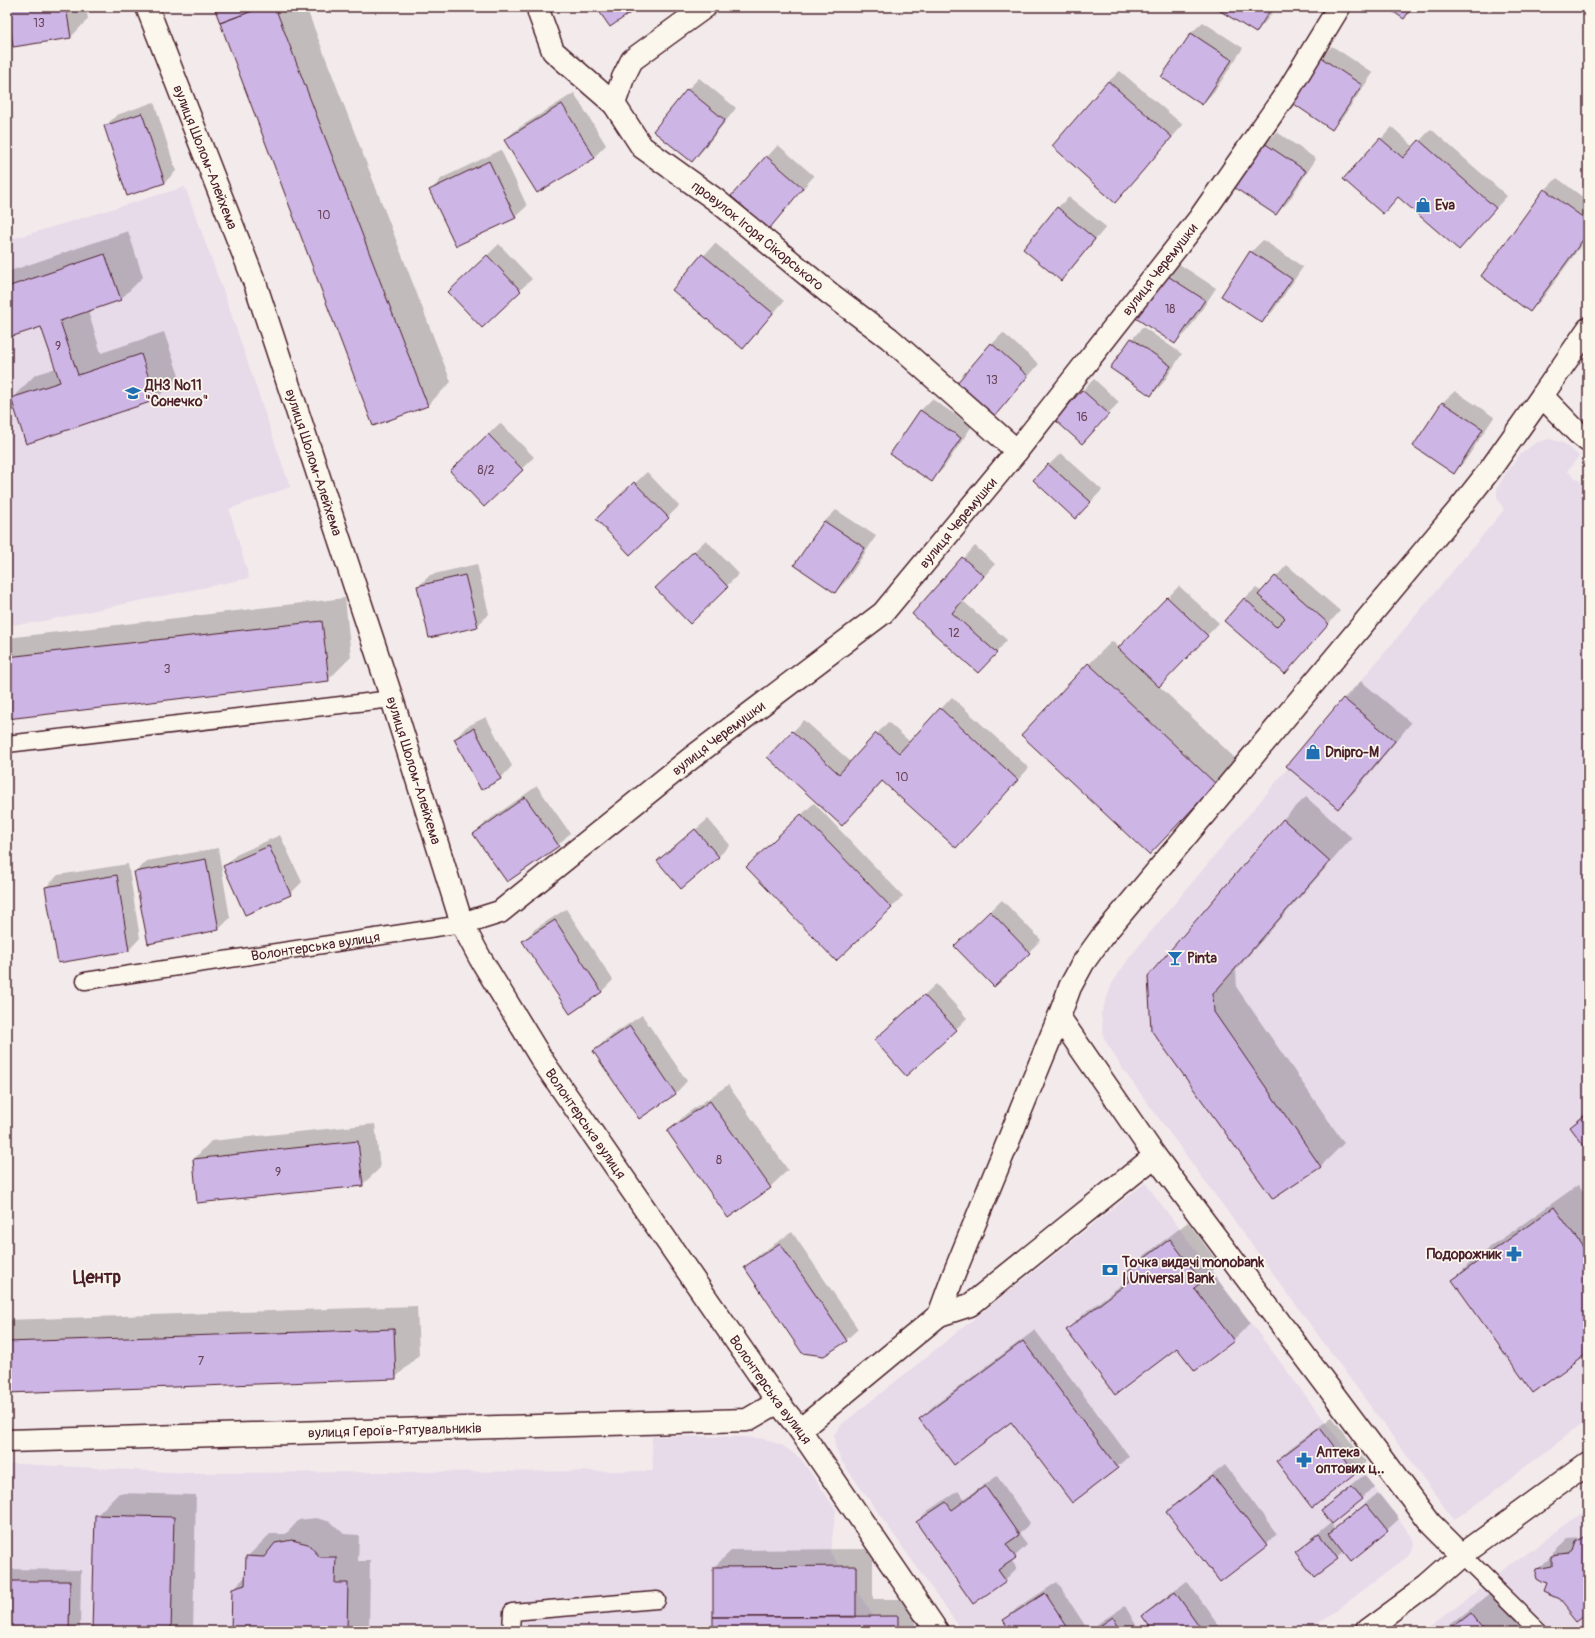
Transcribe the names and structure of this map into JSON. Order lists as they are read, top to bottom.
{
  "streets": {
    "street": [
      "вулиця Шолом-Алейхема",
      "провулок Ігоря Сікорського",
      "вулиця Черемушки",
      "Волонтерська вулиця",
      "вулиця Героїв-Рятувальників"
    ]
  },
  "crossings": [
    ["вулиця Шолом-Алейхема", "вулиця Черемушки"],
    ["вулиця Шолом-Алейхема", "Волонтерська вулиця"],
    ["провулок Ігоря Сікорського", "вулиця Черемушки"],
    ["вулиця Черемушки", "Волонтерська вулиця"],
    ["Волонтерська вулиця", "вулиця Героїв-Рятувальників"]
  ],
  "districts": ["Центр"],
  "places": {
    "shop": ["Eva", "Dnipro-M"],
    "school or university": ["ДНЗ №11 \"Сонечко\""],
    "bar": ["Pinta"],
    "pharmacy": ["Подорожник", "Аптека оптових ц‥"],
    "bank": ["Точка видачі monobank | Universal Bank"]
  },
  "house_numbers": [
    "13",
    "10",
    "18",
    "9",
    "13",
    "16",
    "8/2",
    "12",
    "3",
    "10",
    "8",
    "9",
    "7"
  ]
}
